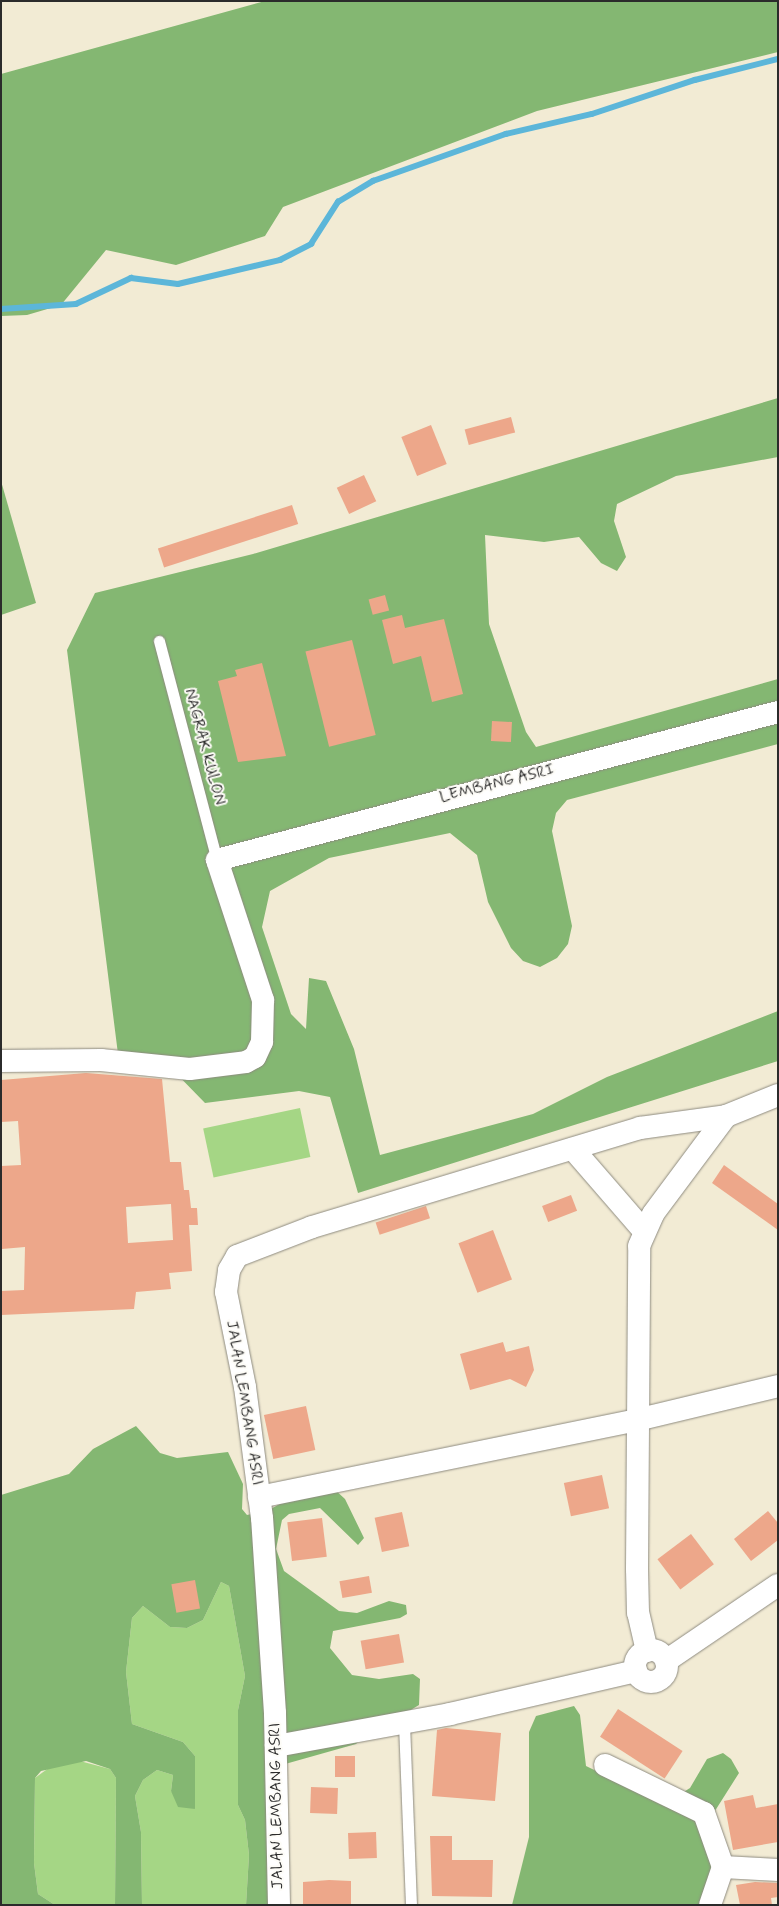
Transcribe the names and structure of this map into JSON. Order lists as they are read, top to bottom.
{
  "streets": {
    "street": ["LEMBANG ASRI", "JALAN LEMBANG ASRI"],
    "lane": ["NAGRAK KULON"]
  },
  "crossings": [
    ["NAGRAK KULON", "LEMBANG ASRI"]
  ]
}
